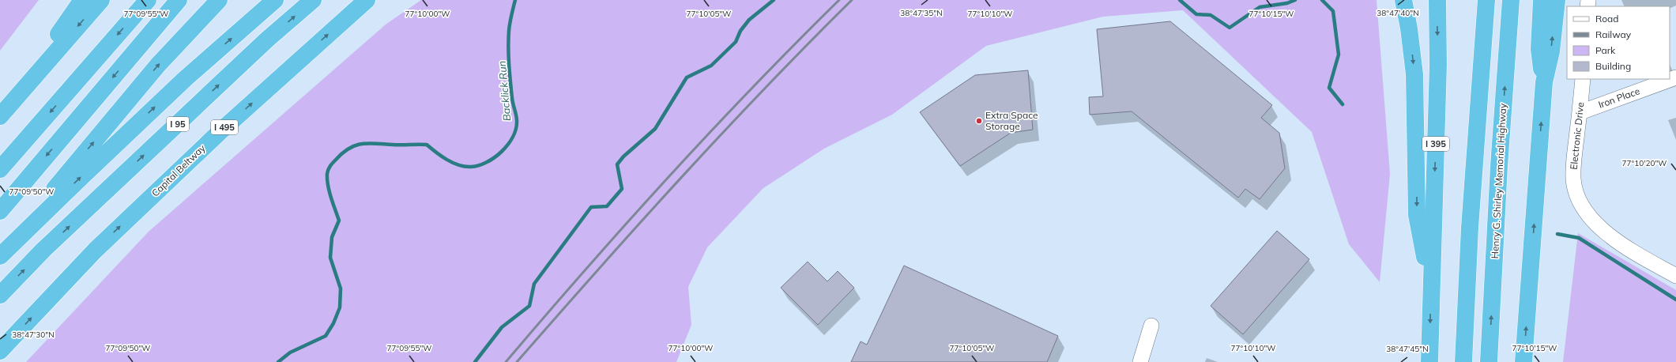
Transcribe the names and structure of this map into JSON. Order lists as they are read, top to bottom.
{
  "streets": {
    "highway": [
      "I 95",
      "I 495",
      "I 395",
      "Capital Beltway",
      "Henry G. Shirley Memorial Highway"
    ],
    "street": ["Iron Place", "Electronic Drive"]
  },
  "crossings": [
    ["Iron Place", "Electronic Drive"]
  ],
  "water": ["Backlick Run"],
  "places": ["Extra Space Storage"],
  "legend": [
    "Road",
    "Railway",
    "Park",
    "Building"
  ],
  "coordinates": [
    "38°47'35\"N",
    "38°47'40\"N",
    "77°09'55\"W",
    "77°10'00\"W",
    "77°10'05\"W",
    "77°10'10\"W",
    "77°10'15\"W",
    "77°10'20\"W",
    "77°09'50\"W",
    "38°47'30\"N",
    "38°47'45\"N"
  ]
}
